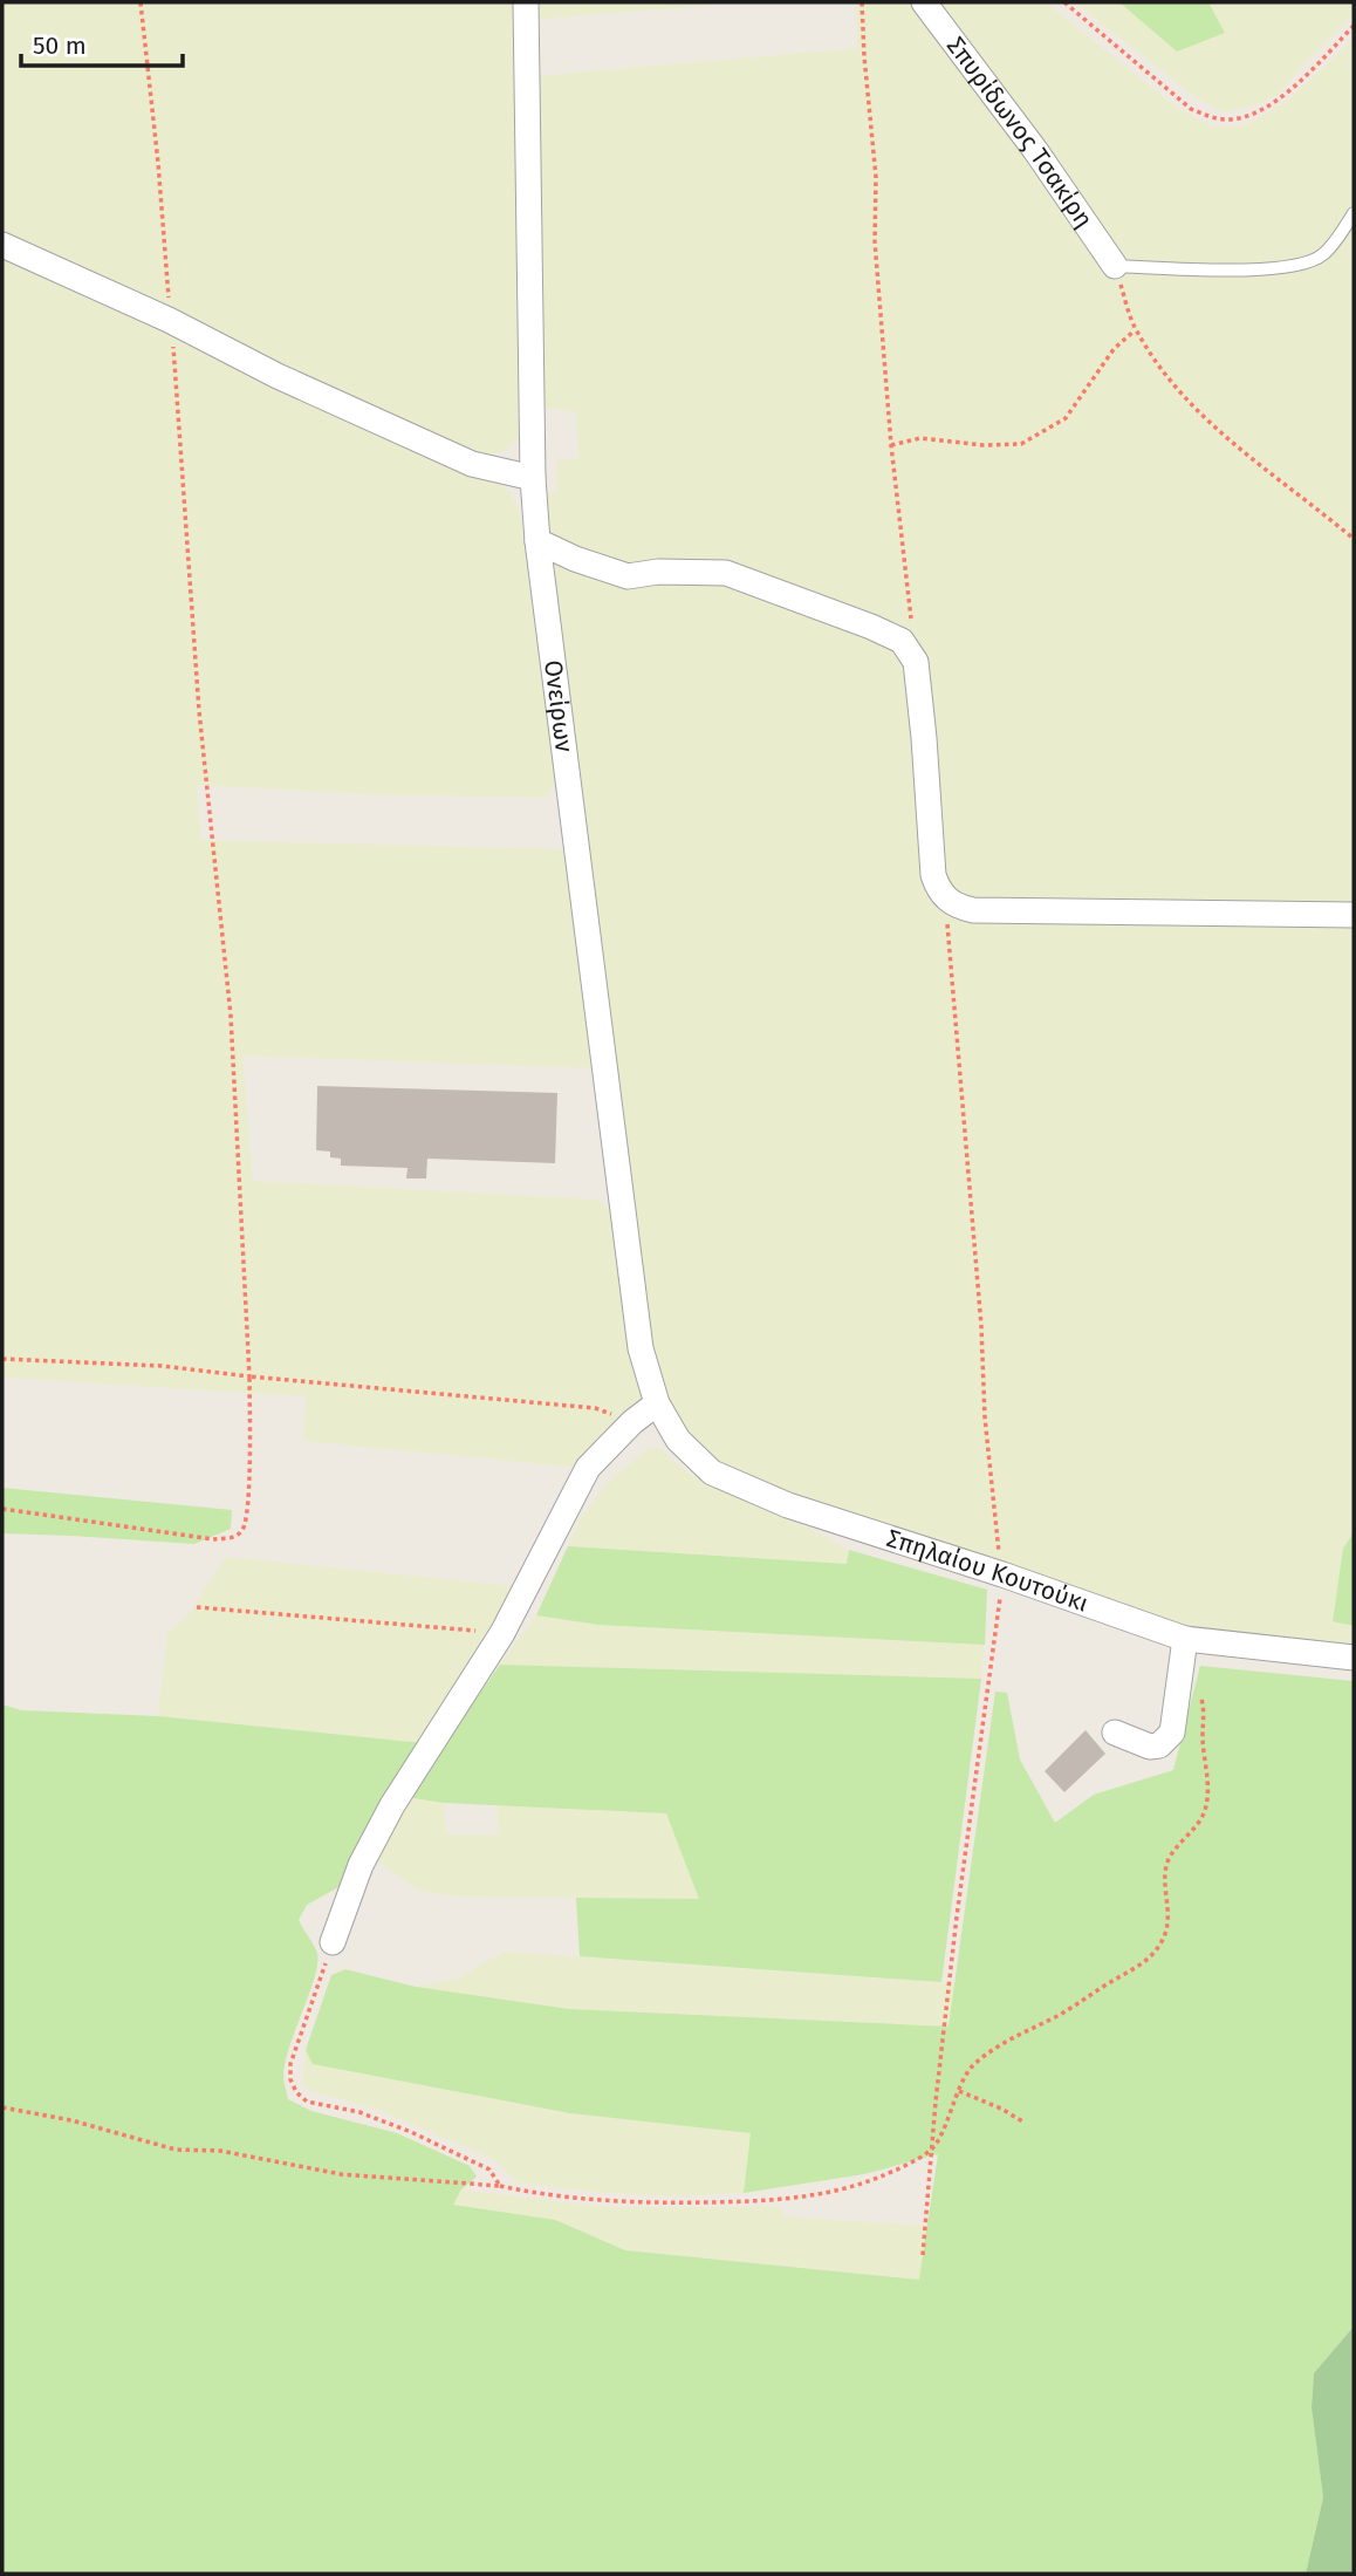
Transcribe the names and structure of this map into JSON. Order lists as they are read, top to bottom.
{
  "streets": {
    "street": ["Σπυρίδωνος Τσακίρη", "Ονείρων", "Σπηλαίου Κουτούκι"]
  },
  "crossings": [
    ["Ονείρων", "Σπηλαίου Κουτούκι"]
  ],
  "scale_bar": "50 m"
}
